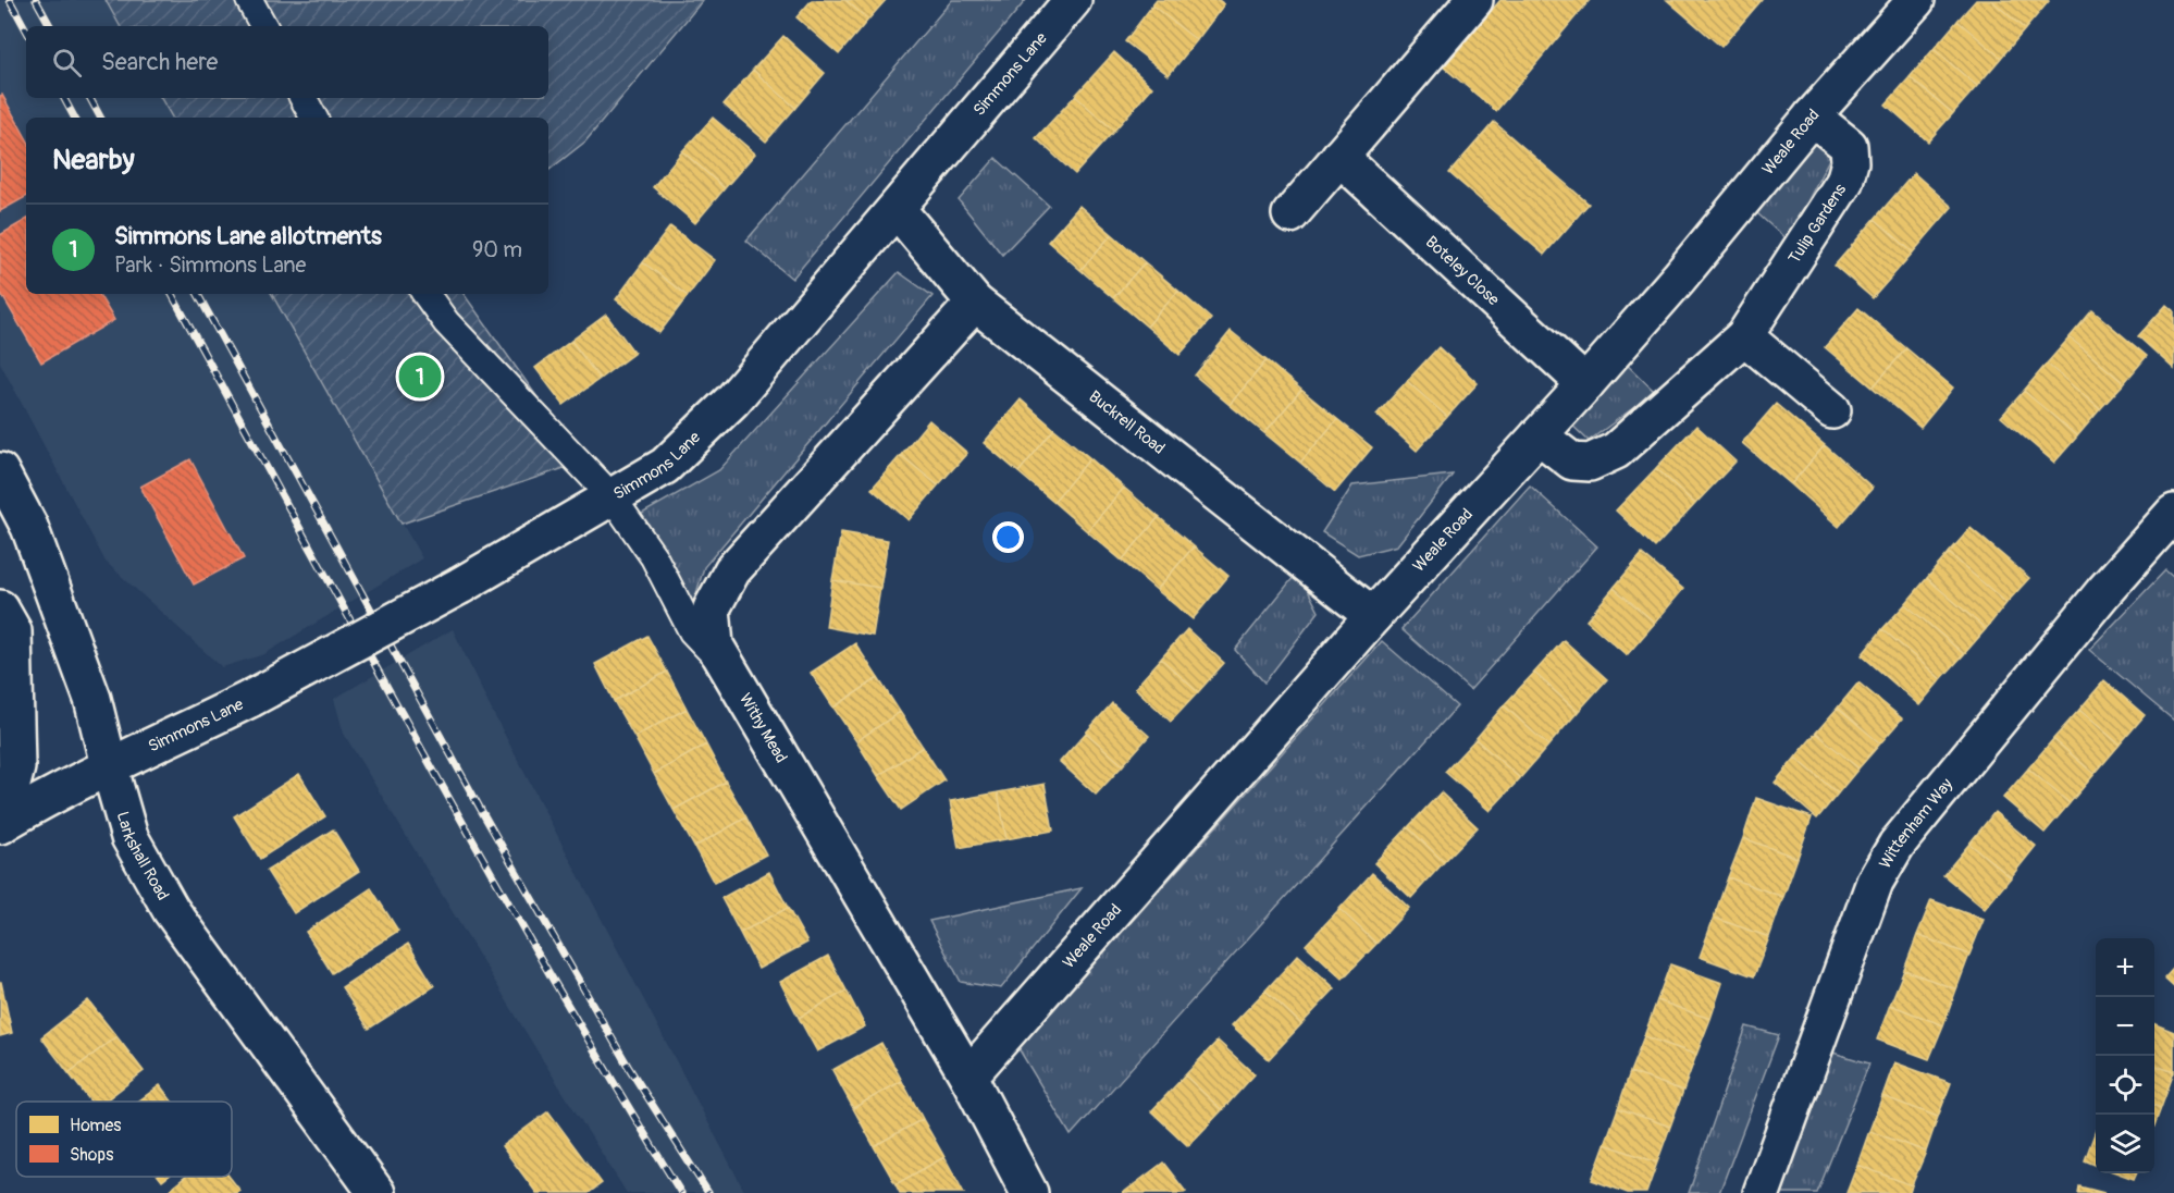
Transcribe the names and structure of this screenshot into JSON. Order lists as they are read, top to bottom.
{
  "streets": {
    "street": [
      "Simmons Lane",
      "Weale Road",
      "Tulip Gardens",
      "Boteley Close",
      "Buckrell Road",
      "Withy Mead",
      "Wittenham Way",
      "Larkshall Road"
    ]
  },
  "crossings": [
    ["Simmons Lane", "Buckrell Road"],
    ["Simmons Lane", "Larkshall Road"],
    ["Weale Road", "Tulip Gardens"],
    ["Weale Road", "Boteley Close"],
    ["Weale Road", "Buckrell Road"],
    ["Weale Road", "Withy Mead"],
    ["Buckrell Road", "Withy Mead"]
  ],
  "legend": ["Homes", "Shops"],
  "page": {
    "search": "Search here",
    "heading": "Nearby",
    "list": [
      {
        "mark": "1",
        "name": "Simmons Lane allotments",
        "note": "Park · Simmons Lane",
        "value": "90 m"
      }
    ],
    "pins": "1",
    "map_buttons": ["+", "−"]
  }
}
